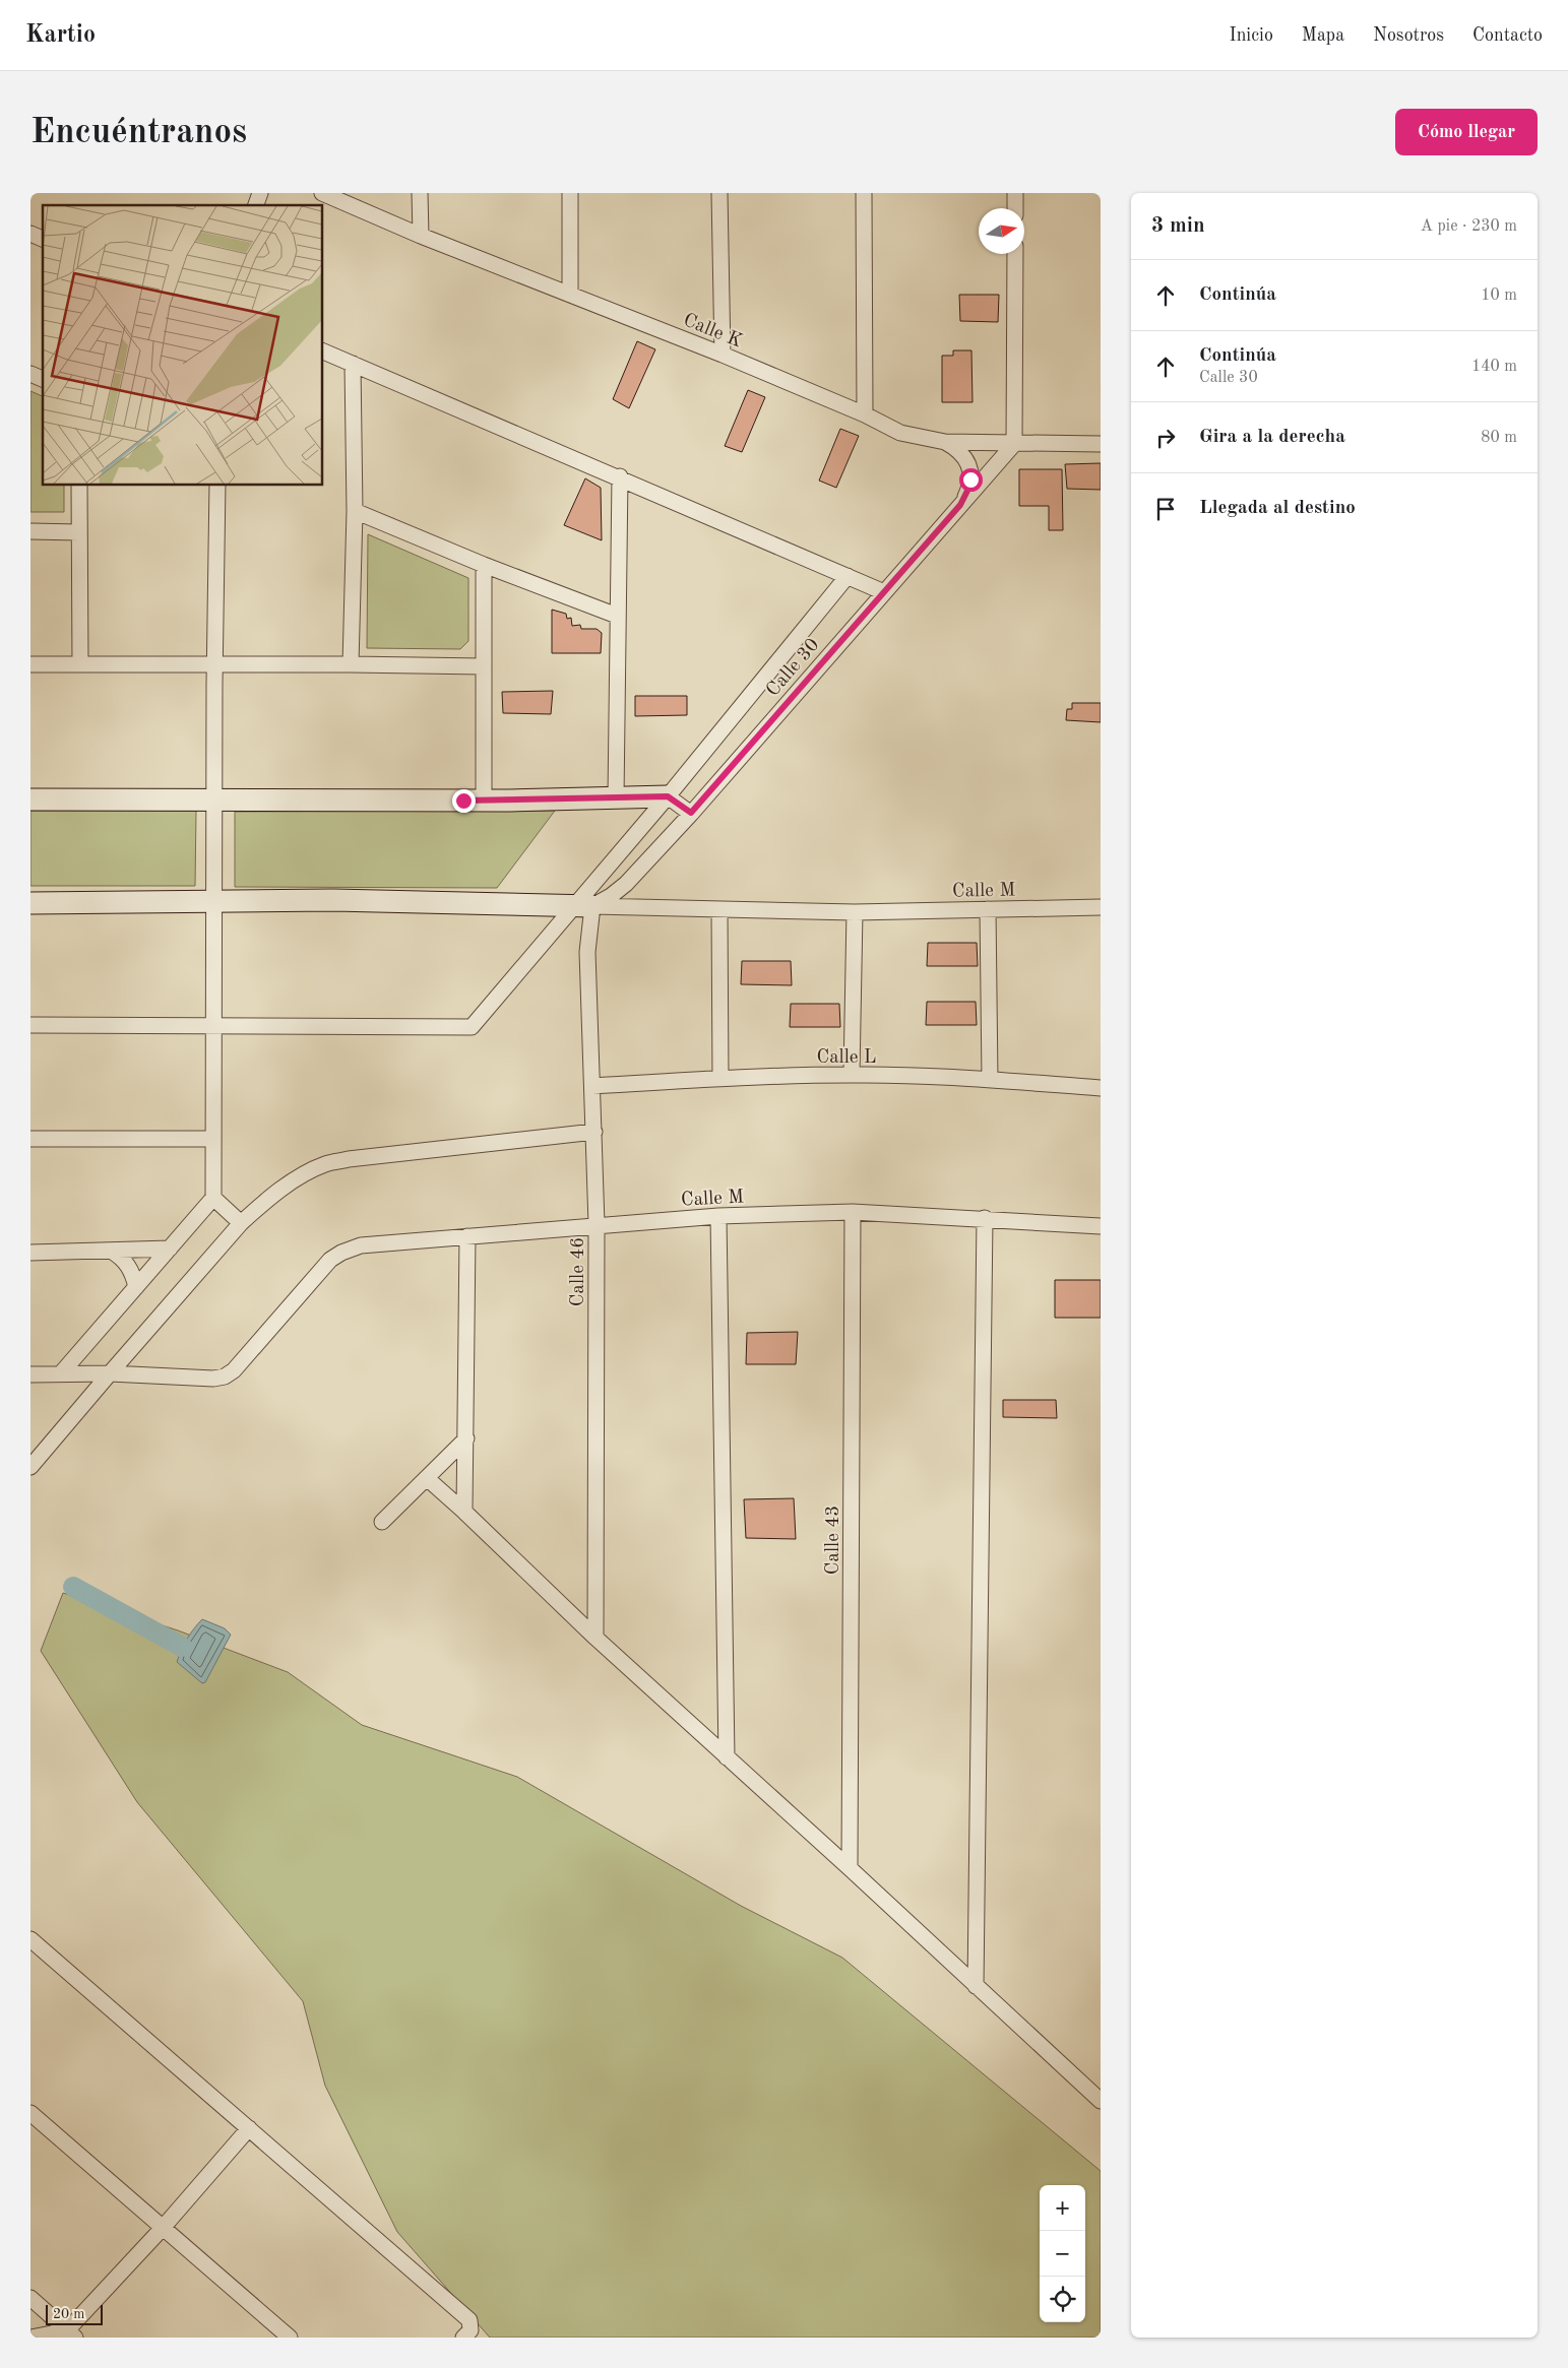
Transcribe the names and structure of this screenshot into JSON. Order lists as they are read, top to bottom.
{
  "streets": {
    "street": [
      "Calle K",
      "Calle 30",
      "Calle M",
      "Calle L",
      "Calle 46",
      "Calle 43"
    ]
  },
  "crossings": [
    ["Calle K", "Calle 30"],
    ["Calle 30", "Calle M"],
    ["Calle 30", "Calle 46"],
    ["Calle M", "Calle 46"],
    ["Calle M", "Calle 43"],
    ["Calle L", "Calle 46"]
  ],
  "scale_bar": "20 m",
  "north": "right",
  "page": {
    "header": "Kartio",
    "nav": [
      "Inicio",
      "Mapa",
      "Nosotros",
      "Contacto"
    ],
    "buttons": "Cómo llegar",
    "title": "Encuéntranos",
    "heading": ["3 min", "A pie · 230 m"],
    "list": [
      ["Continúa", "10 m"],
      ["Continúa", "Calle 30", "140 m"],
      ["Gira a la derecha", "80 m"],
      "Llegada al destino"
    ],
    "map_buttons": ["+", "−"],
    "scale": "20 m"
  }
}
